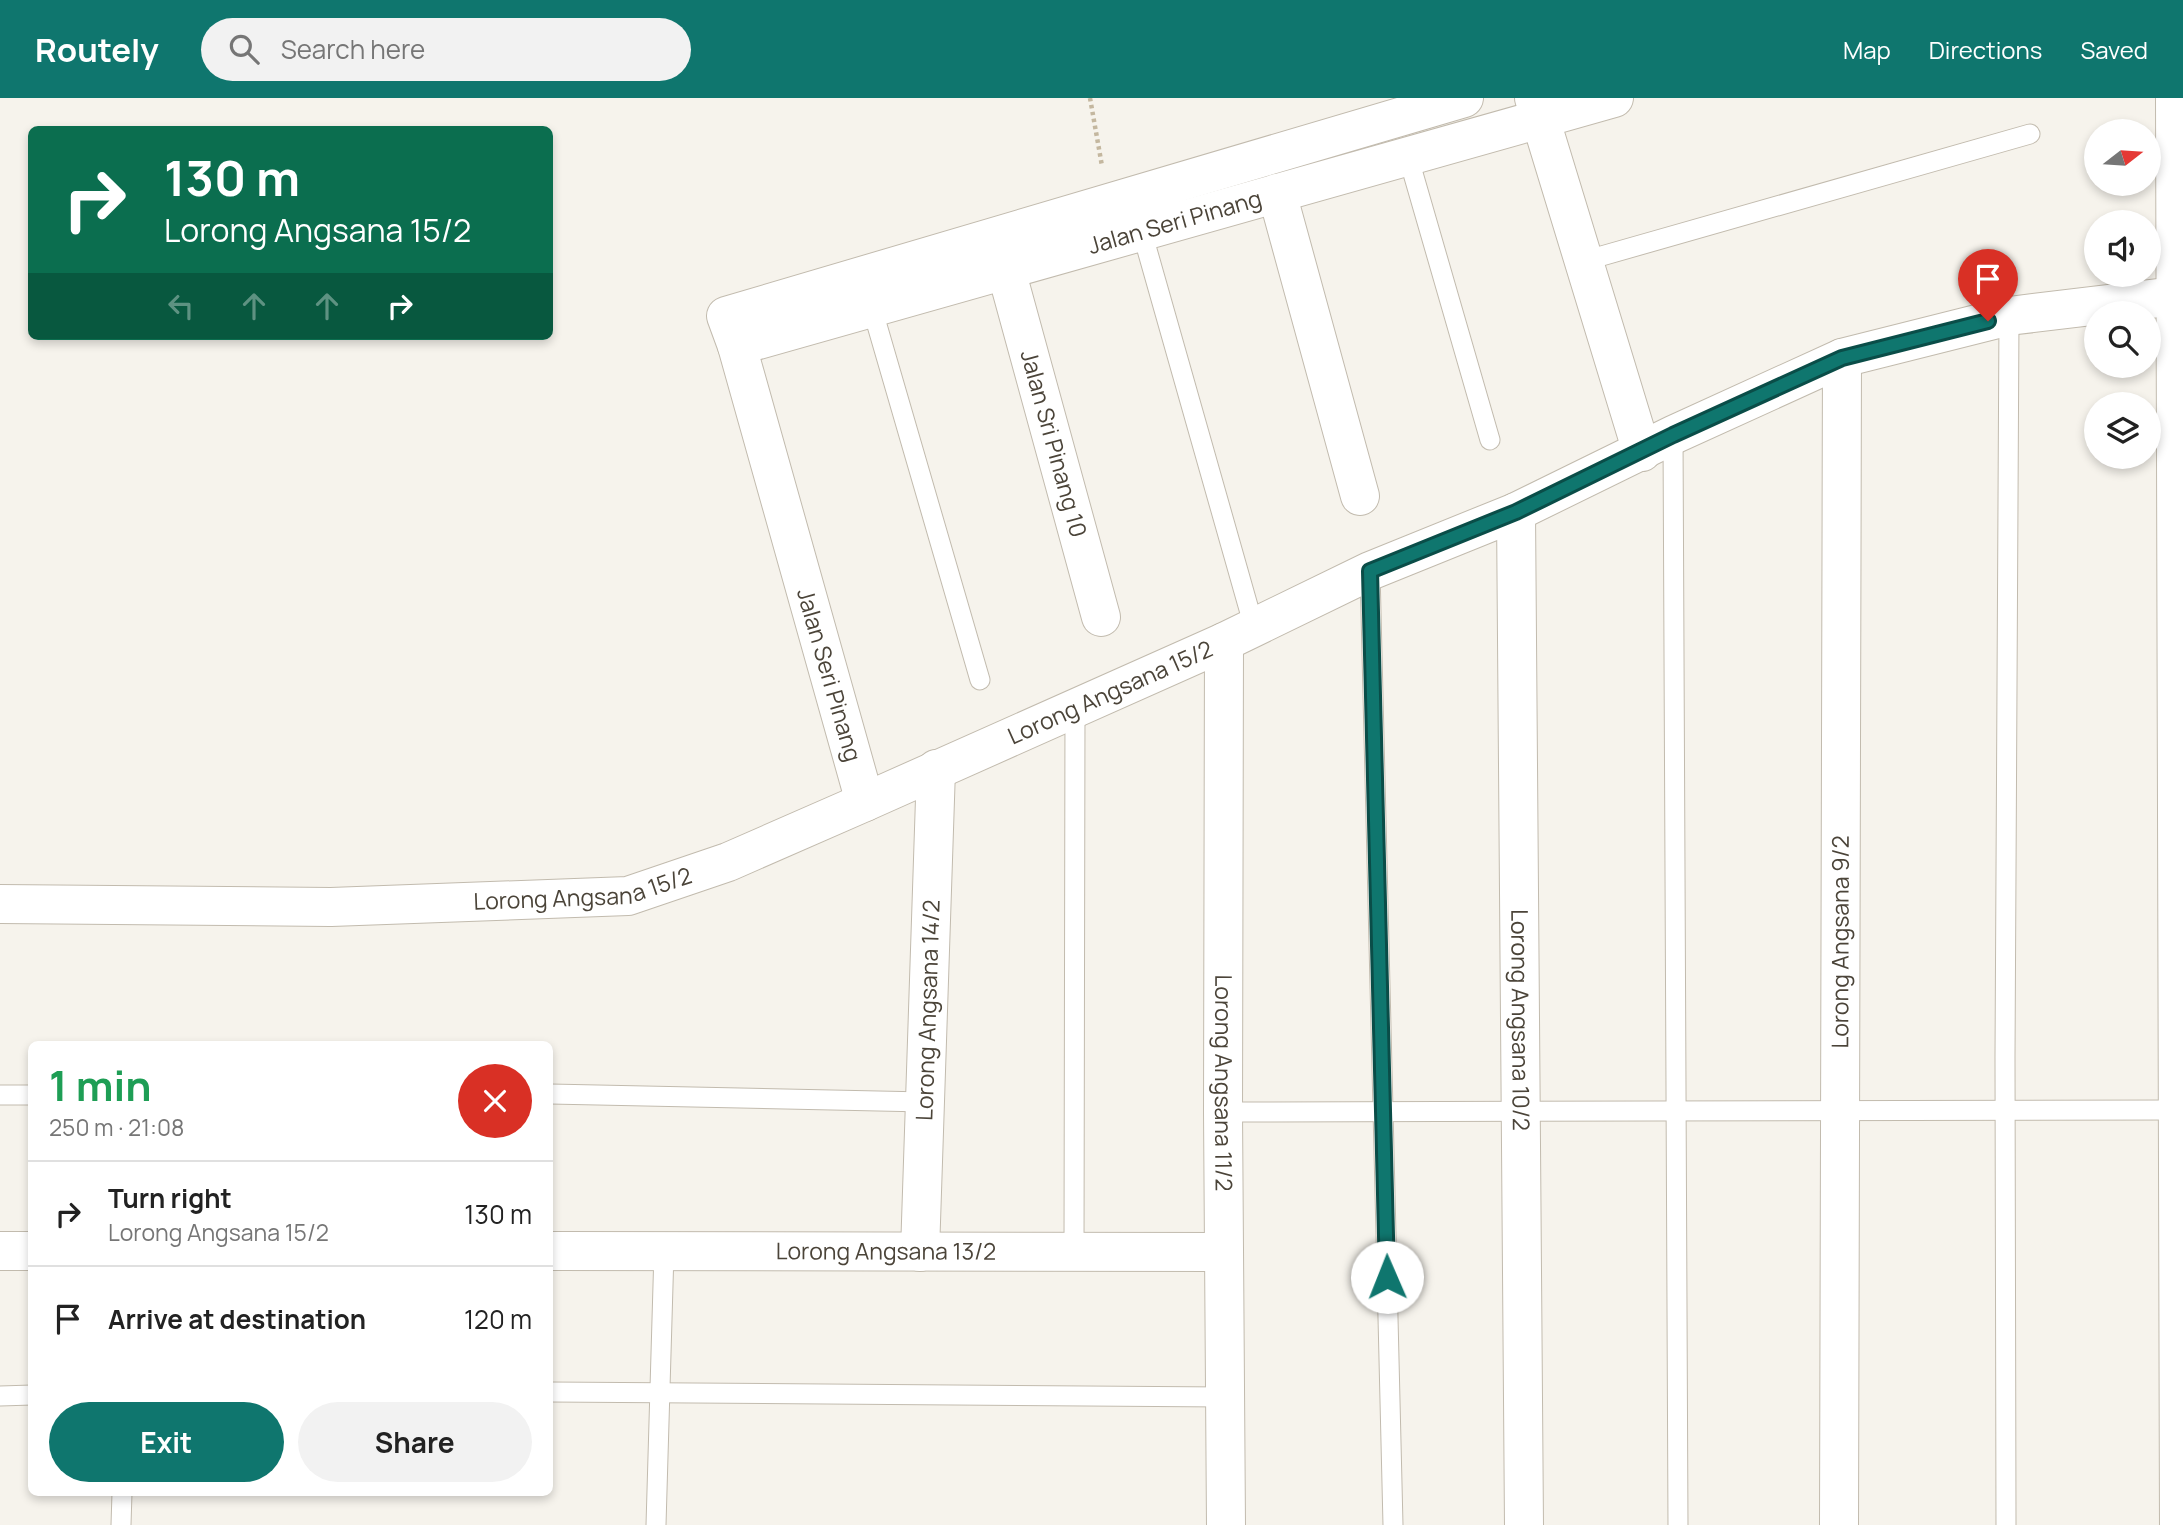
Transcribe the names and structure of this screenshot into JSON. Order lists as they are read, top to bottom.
{
  "streets": {
    "street": [
      "Jalan Seri Pinang",
      "Jalan Sri Pinang 10",
      "Lorong Angsana 15/2",
      "Lorong Angsana 9/2",
      "Lorong Angsana 14/2",
      "Lorong Angsana 10/2",
      "Lorong Angsana 11/2",
      "Lorong Angsana 13/2"
    ]
  },
  "crossings": [
    ["Jalan Seri Pinang", "Jalan Sri Pinang 10"],
    ["Jalan Seri Pinang", "Lorong Angsana 15/2"],
    ["Lorong Angsana 15/2", "Lorong Angsana 9/2"],
    ["Lorong Angsana 15/2", "Lorong Angsana 14/2"],
    ["Lorong Angsana 15/2", "Lorong Angsana 10/2"],
    ["Lorong Angsana 15/2", "Lorong Angsana 11/2"],
    ["Lorong Angsana 14/2", "Lorong Angsana 13/2"],
    ["Lorong Angsana 11/2", "Lorong Angsana 13/2"]
  ],
  "north": "right",
  "page": {
    "header": "Routely",
    "search": "Search here",
    "nav": ["Map", "Directions", "Saved"],
    "turn": ["130 m", "Lorong Angsana 15/2"],
    "heading": ["1 min", "250 m · 21:08"],
    "list": [
      {
        "name": "Turn right",
        "note": "Lorong Angsana 15/2",
        "value": "130 m"
      },
      {
        "name": "Arrive at destination",
        "value": "120 m"
      }
    ],
    "buttons": ["Exit", "Share"]
  }
}
